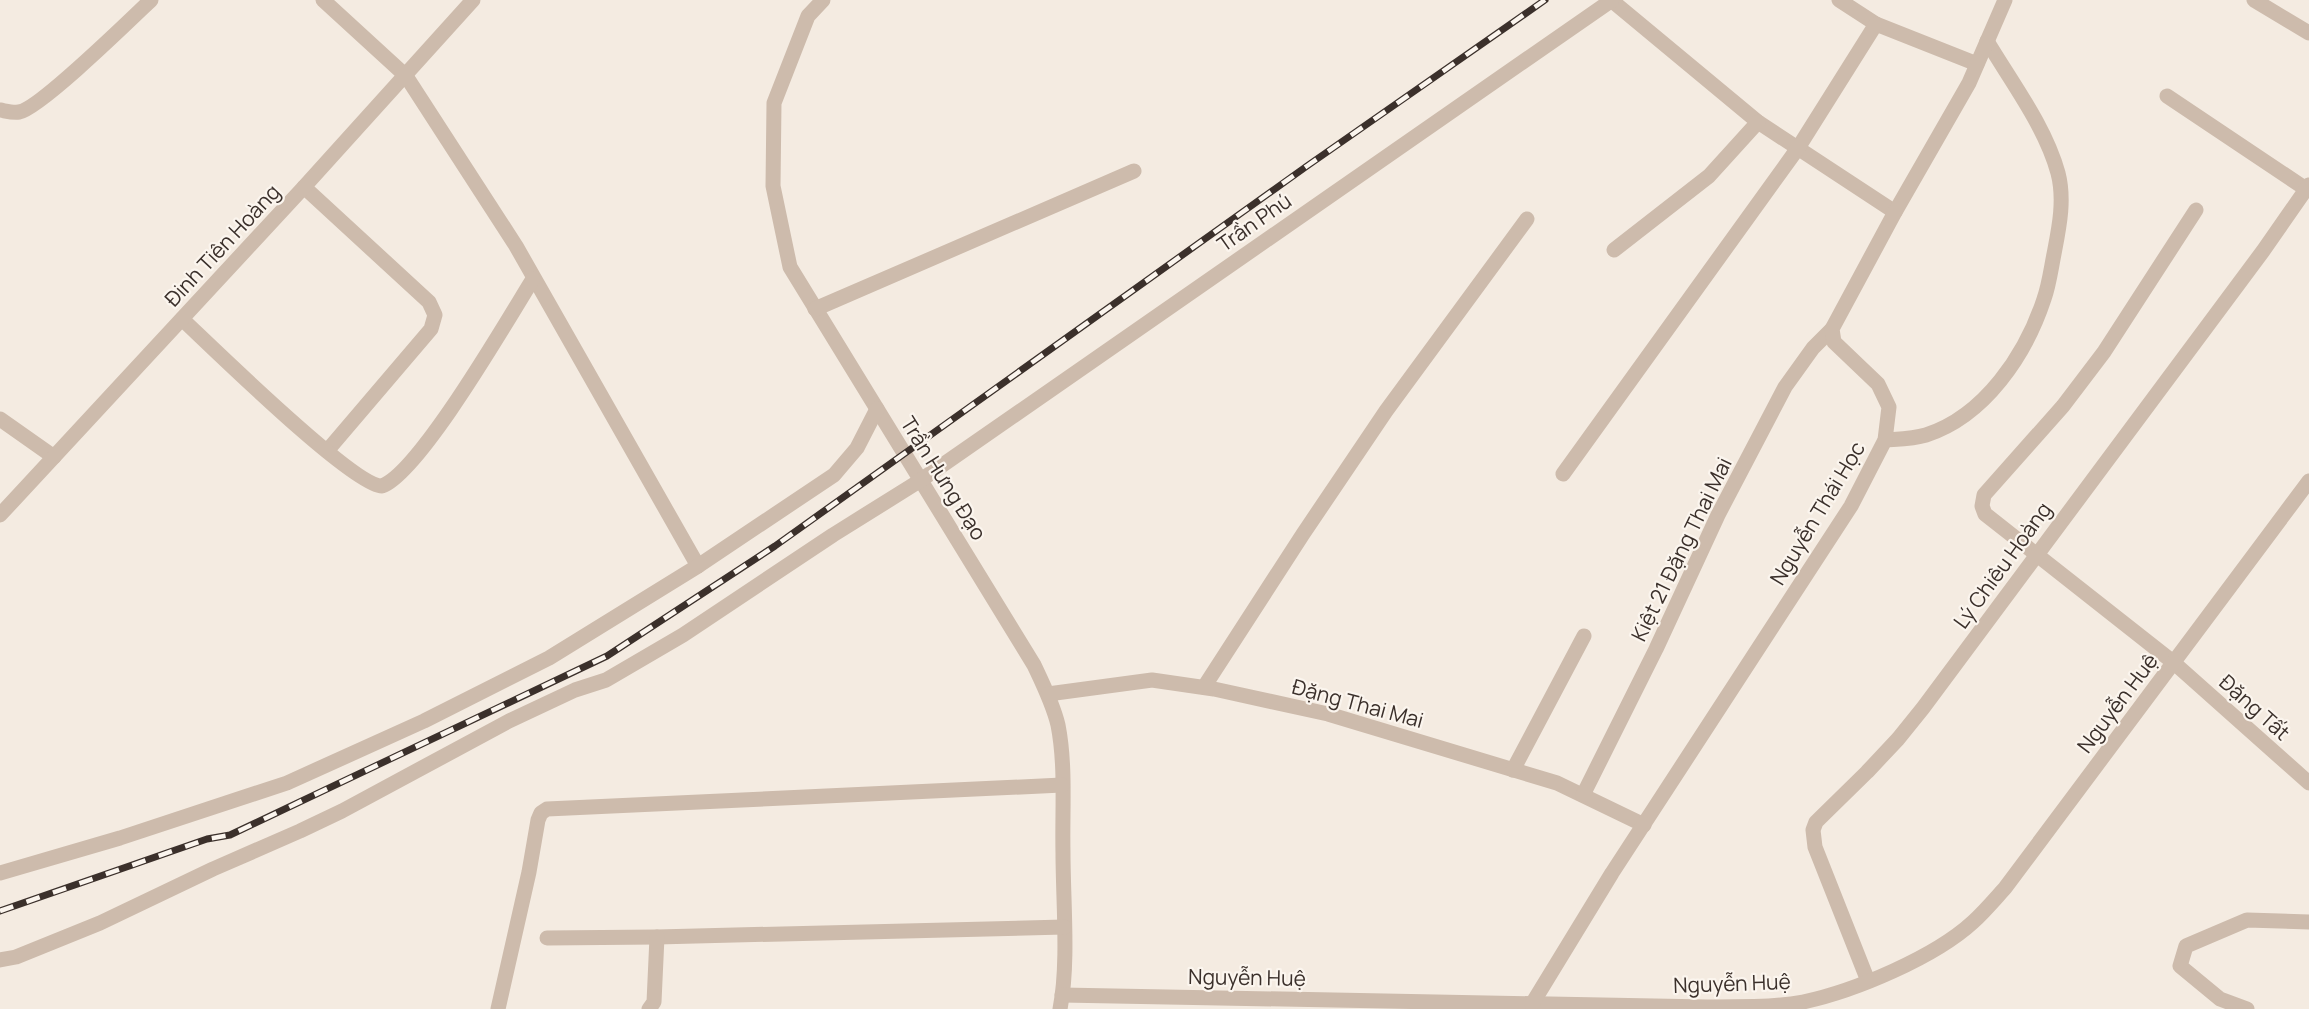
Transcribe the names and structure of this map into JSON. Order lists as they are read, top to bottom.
{
  "streets": {
    "street": [
      "Trần Phú",
      "Đinh Tiên Hoàng",
      "Trần Hưng Đạo",
      "Nguyễn Thái Học",
      "Kiệt 21 Đặng Thai Mai",
      "Lý Chiêu Hoàng",
      "Đặng Thai Mai",
      "Nguyễn Huệ",
      "Đặng Tất"
    ]
  },
  "crossings": [
    ["Trần Phú", "Trần Hưng Đạo"],
    ["Trần Hưng Đạo", "Đặng Thai Mai"],
    ["Trần Hưng Đạo", "Nguyễn Huệ"],
    ["Nguyễn Thái Học", "Kiệt 21 Đặng Thai Mai"],
    ["Nguyễn Thái Học", "Đặng Thai Mai"],
    ["Nguyễn Thái Học", "Nguyễn Huệ"],
    ["Kiệt 21 Đặng Thai Mai", "Đặng Thai Mai"],
    ["Lý Chiêu Hoàng", "Nguyễn Huệ"],
    ["Lý Chiêu Hoàng", "Đặng Tất"],
    ["Nguyễn Huệ", "Đặng Tất"]
  ]
}
